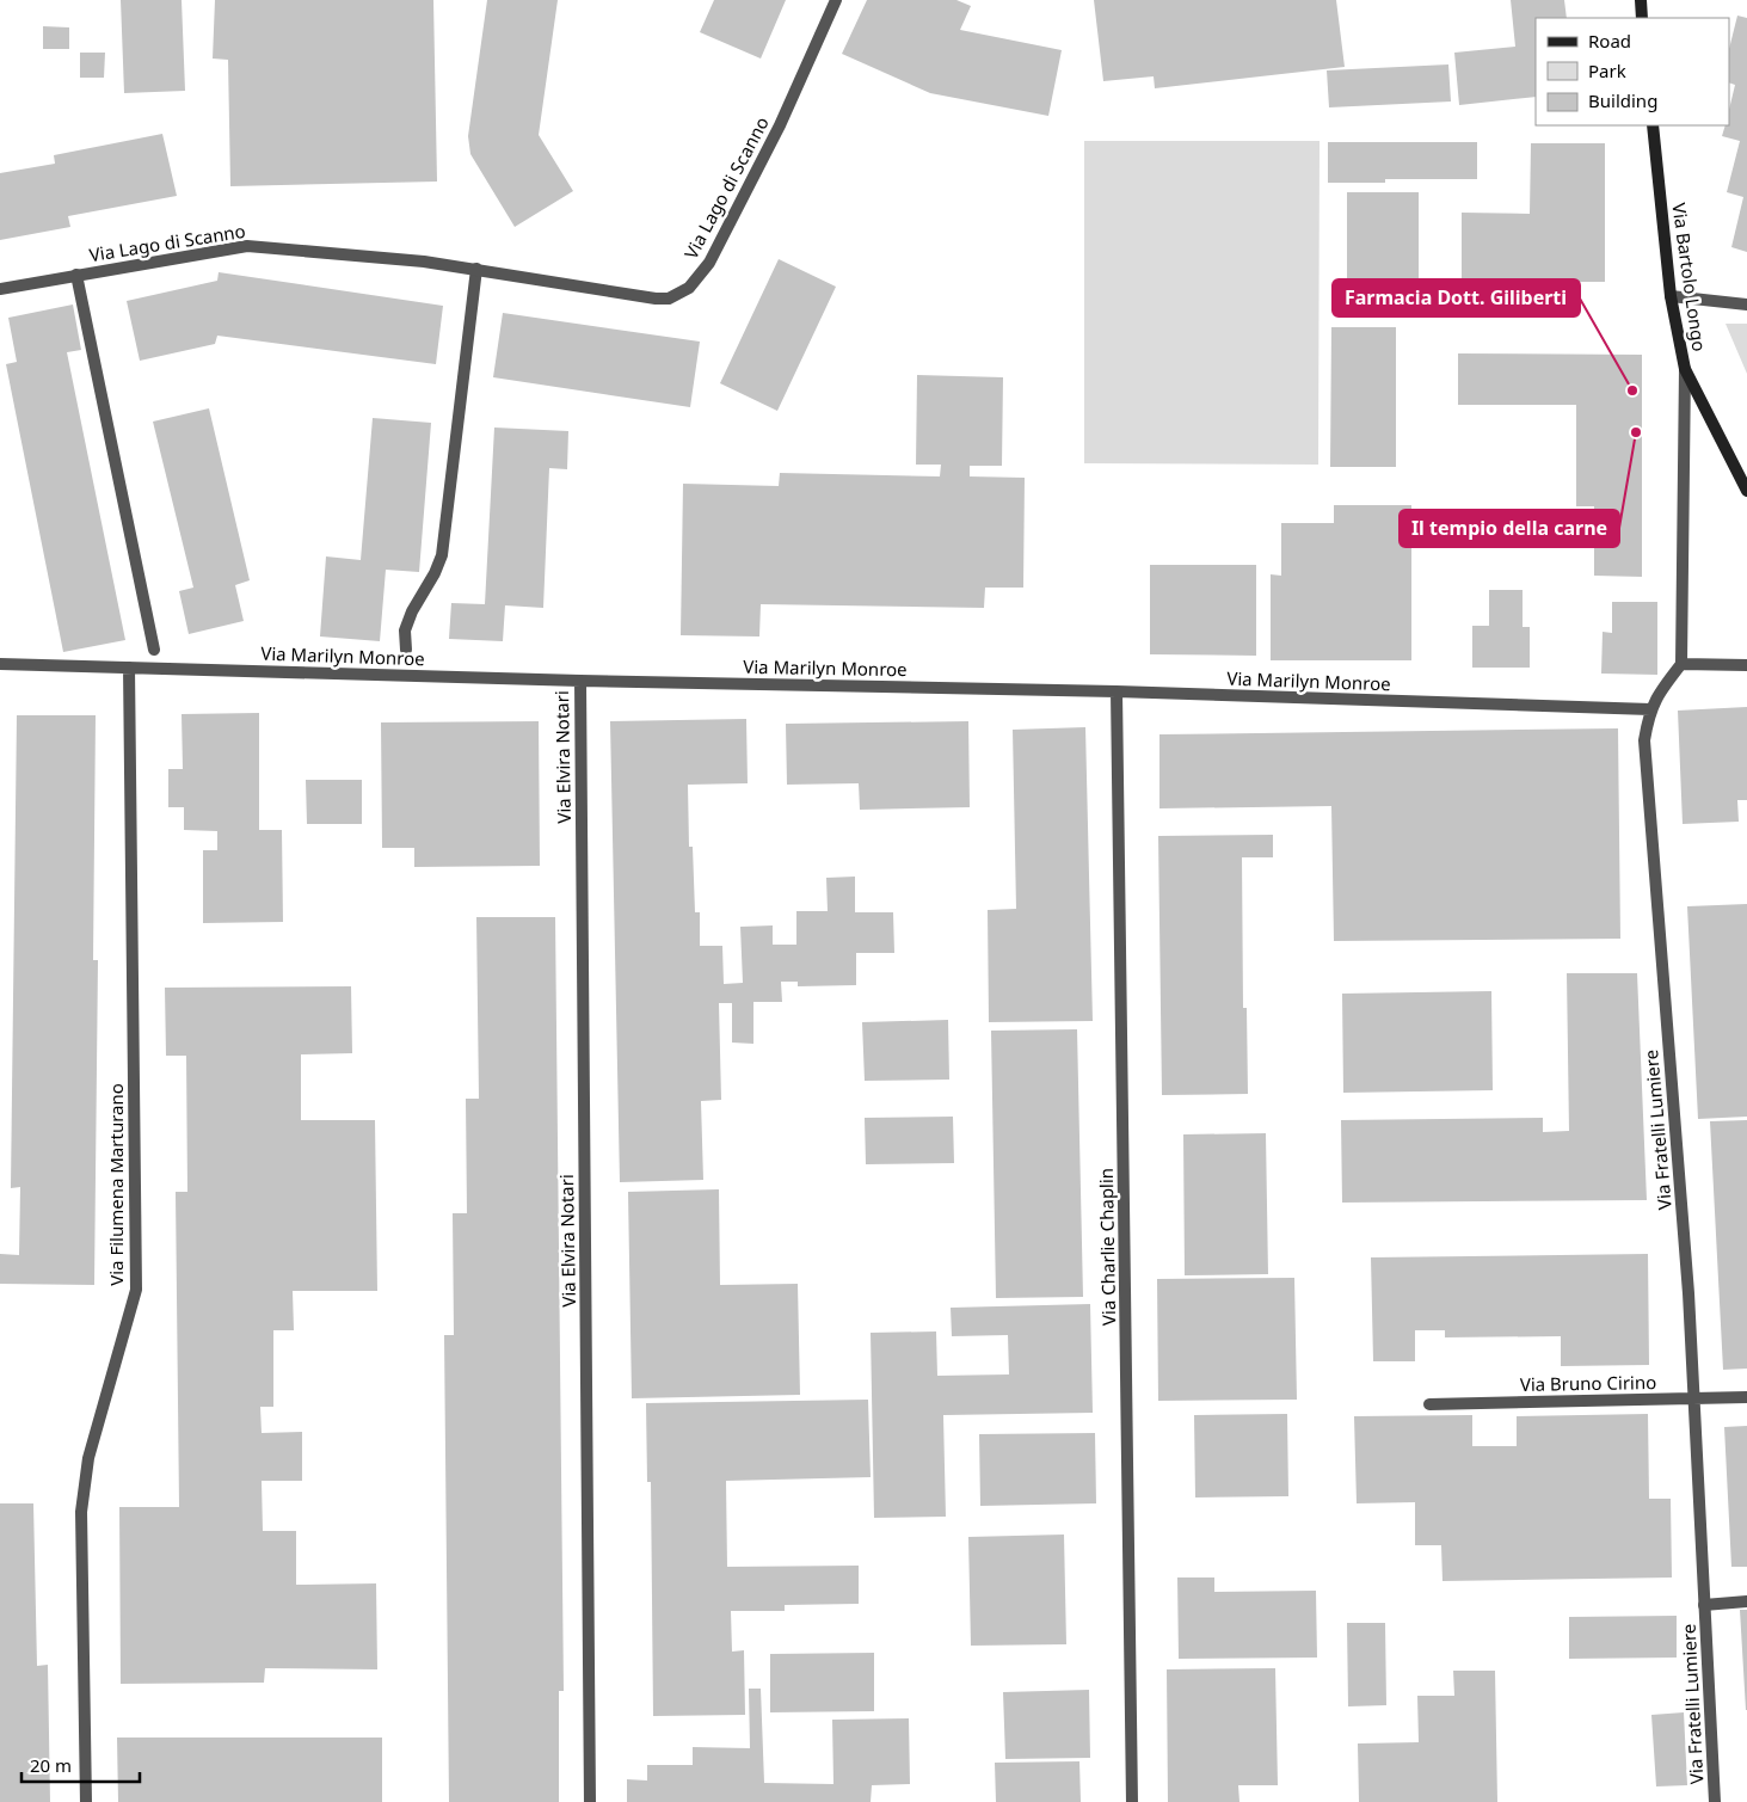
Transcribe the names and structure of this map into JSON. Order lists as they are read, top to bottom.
{
  "streets": {
    "street": [
      "Via Lago di Scanno",
      "Via Bartolo Longo",
      "Via Marilyn Monroe",
      "Via Elvira Notari",
      "Via Fratelli Lumiere",
      "Via Filumena Marturano",
      "Via Charlie Chaplin",
      "Via Bruno Cirino"
    ]
  },
  "crossings": [
    ["Via Marilyn Monroe", "Via Elvira Notari"],
    ["Via Marilyn Monroe", "Via Fratelli Lumiere"],
    ["Via Marilyn Monroe", "Via Filumena Marturano"],
    ["Via Marilyn Monroe", "Via Charlie Chaplin"],
    ["Via Fratelli Lumiere", "Via Bruno Cirino"]
  ],
  "places": ["Farmacia Dott. Giliberti", "Il tempio della carne"],
  "legend": ["Road", "Park", "Building"],
  "scale_bar": "20 m"
}
